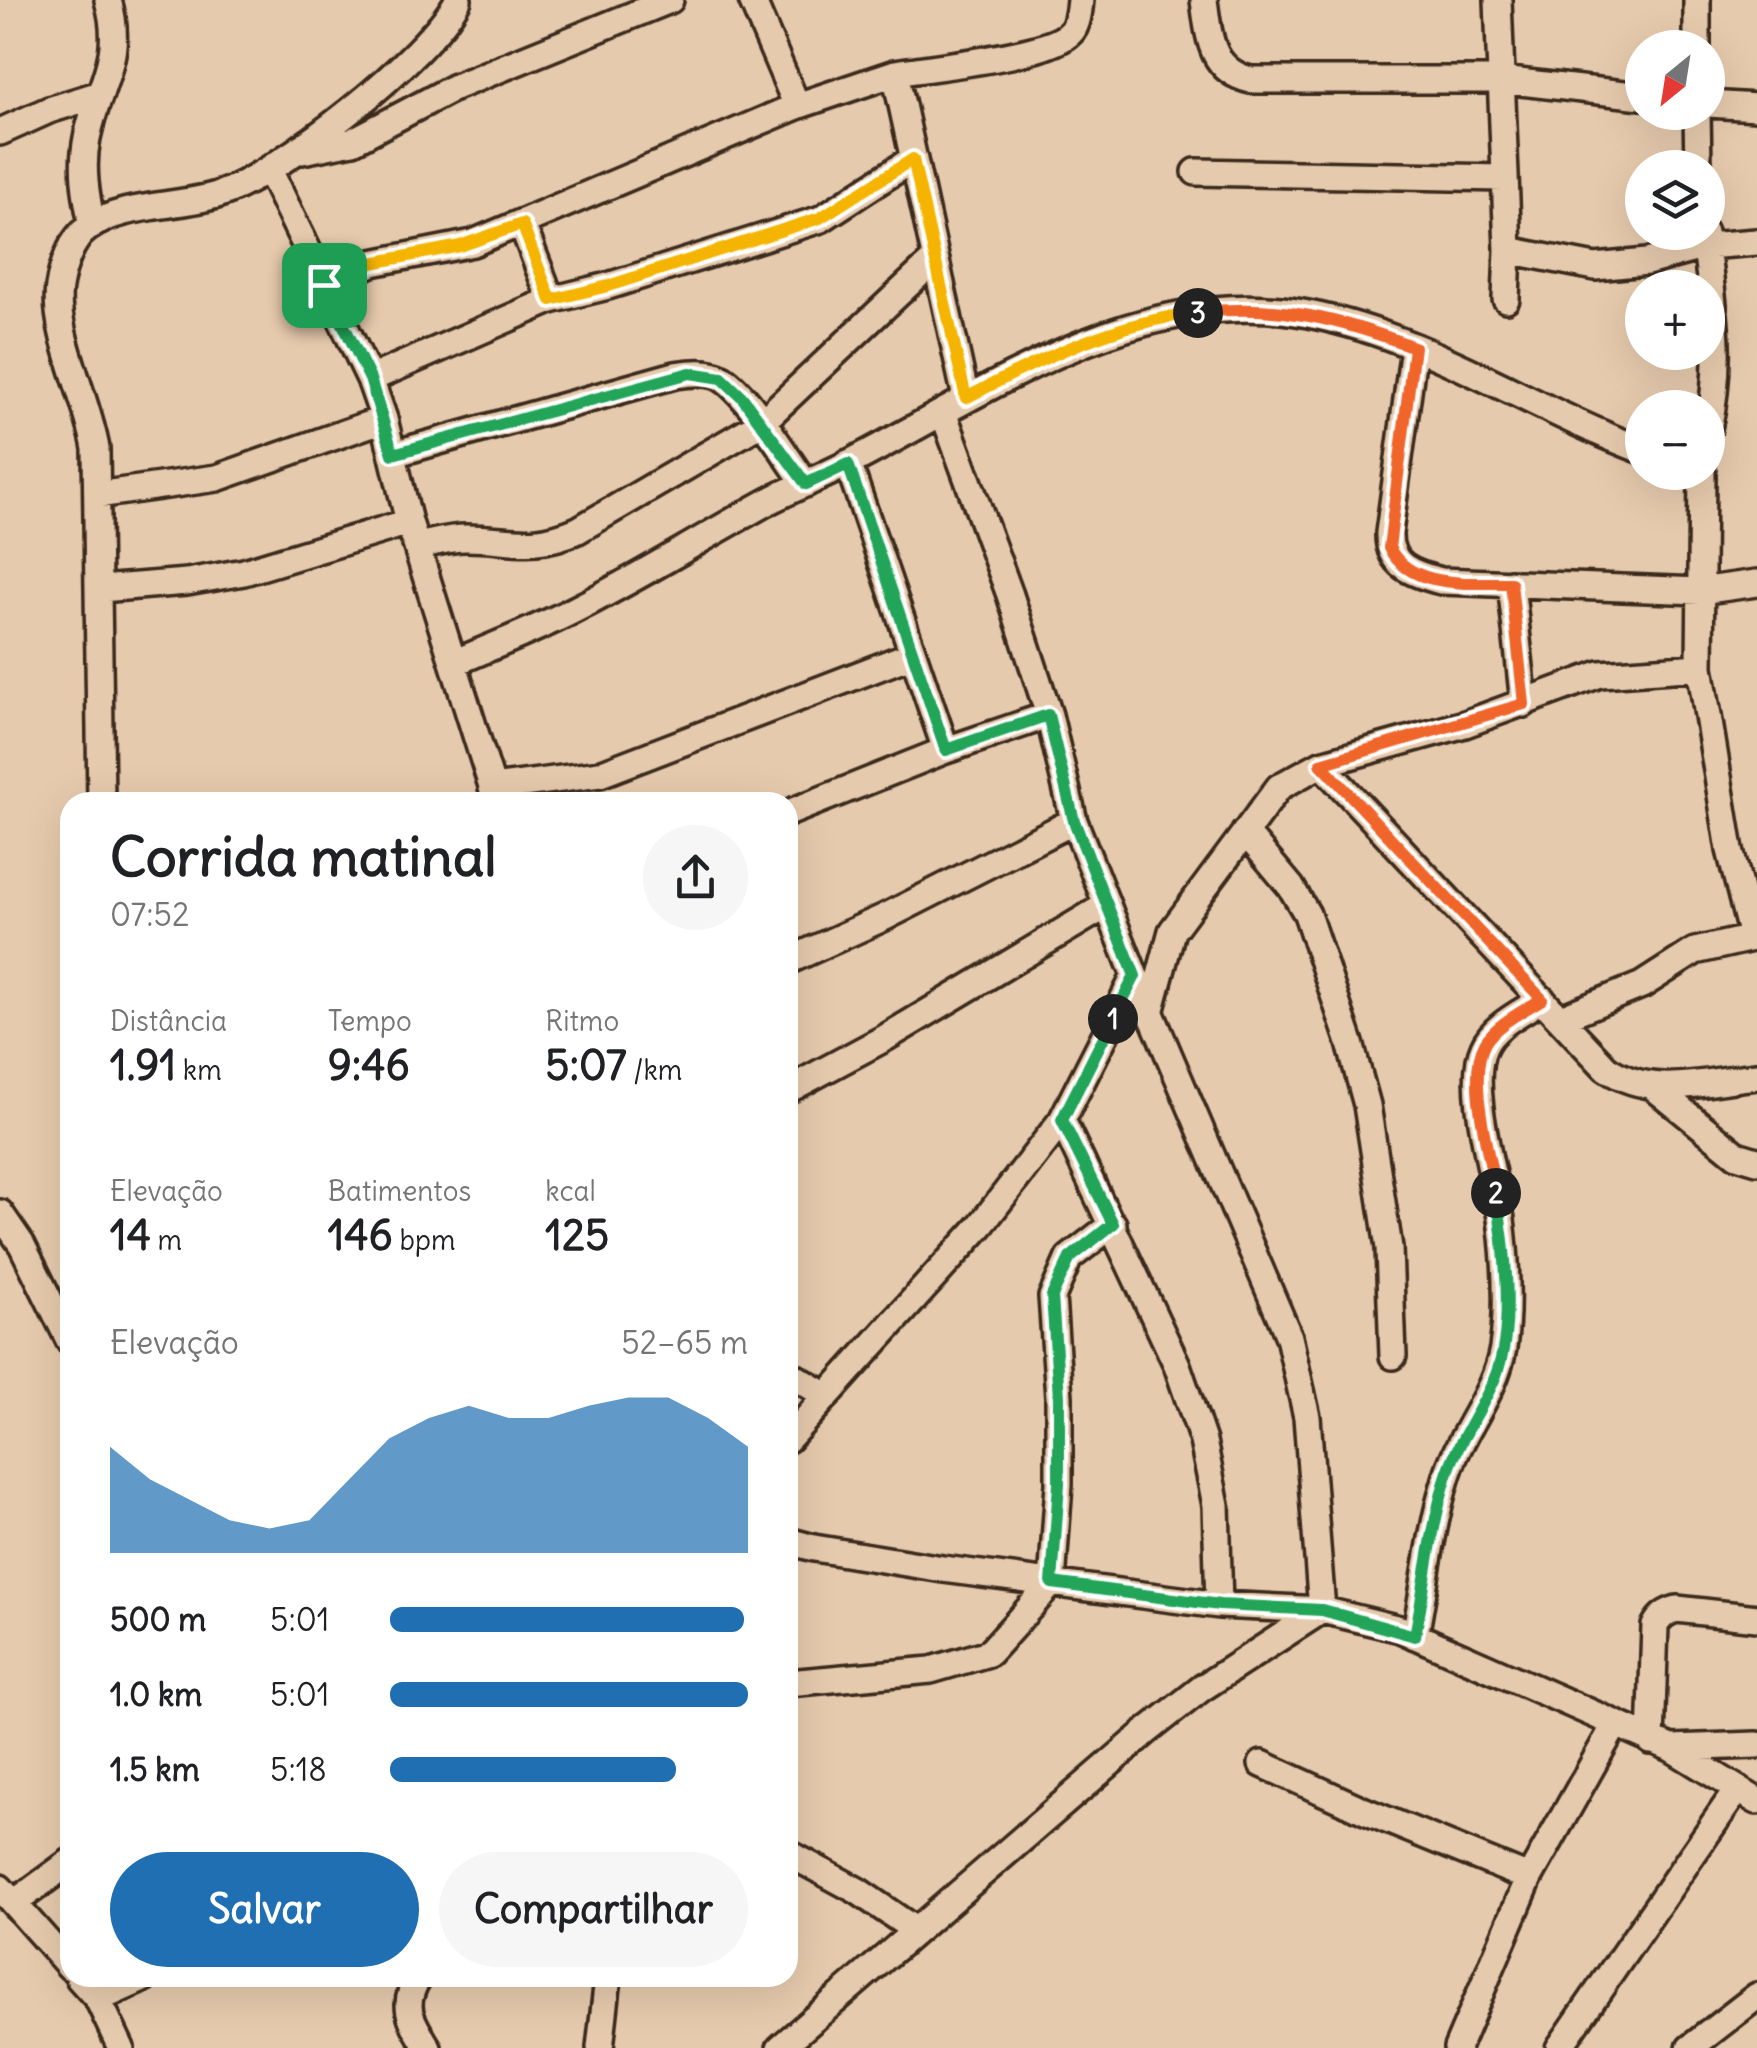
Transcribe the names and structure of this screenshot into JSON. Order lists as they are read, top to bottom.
{
  "north": "bottom left",
  "page": {
    "map_buttons": ["+", "−"],
    "pins": ["3", "1", "2"],
    "heading": ["Corrida matinal", "07:52"],
    "stats": [
      ["Distância", "1.91 km"],
      ["Tempo", "9:46"],
      ["Ritmo", "5:07 /km"],
      ["Elevação", "14 m"],
      ["Batimentos", "146 bpm"],
      ["kcal", "125"]
    ],
    "chart": ["Elevação", "52–65 m"],
    "list": [
      {
        "name": "500 m",
        "note": "5:01"
      },
      {
        "name": "1.0 km",
        "note": "5:01"
      },
      {
        "name": "1.5 km",
        "note": "5:18"
      }
    ],
    "buttons": ["Salvar", "Compartilhar"]
  }
}
